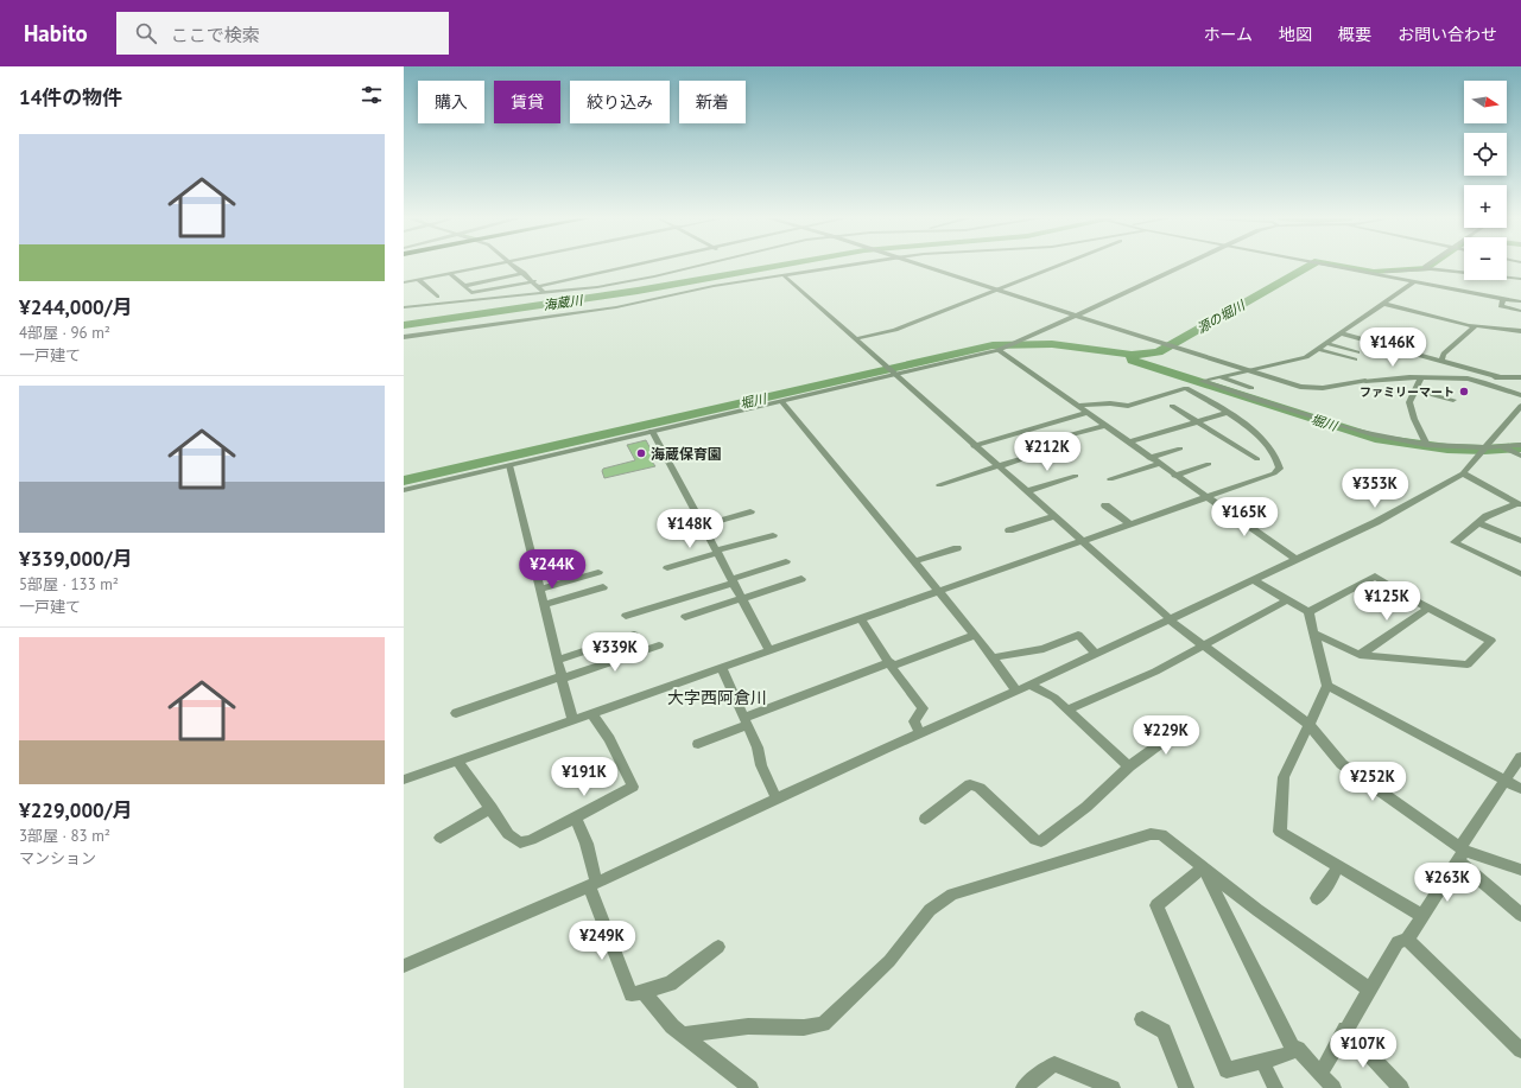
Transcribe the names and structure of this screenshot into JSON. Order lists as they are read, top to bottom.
{
  "districts": ["大字西阿倉川"],
  "water": ["海蔵川", "源の堀川", "堀川"],
  "places": ["ファミリーマート", "海蔵保育園"],
  "north": "right",
  "page": {
    "header": "Habito",
    "search": "ここで検索",
    "nav": [
      "ホーム",
      "地図",
      "概要",
      "お問い合わせ"
    ],
    "heading": "14件の物件",
    "map_buttons": ["+", "−"],
    "chip": [
      "購入",
      "賃貸",
      "絞り込み",
      "新着"
    ],
    "list": [
      {
        "name": "¥244,000/月",
        "note": "4部屋 · 96 m² · 一戸建て"
      },
      {
        "name": "¥339,000/月",
        "note": "5部屋 · 133 m² · 一戸建て"
      },
      {
        "name": "¥229,000/月",
        "note": "3部屋 · 83 m² · マンション"
      }
    ],
    "price": [
      "¥146K",
      "¥212K",
      "¥353K",
      "¥165K",
      "¥148K",
      "¥244K",
      "¥125K",
      "¥339K",
      "¥229K",
      "¥191K",
      "¥252K",
      "¥263K",
      "¥249K",
      "¥107K"
    ]
  }
}
